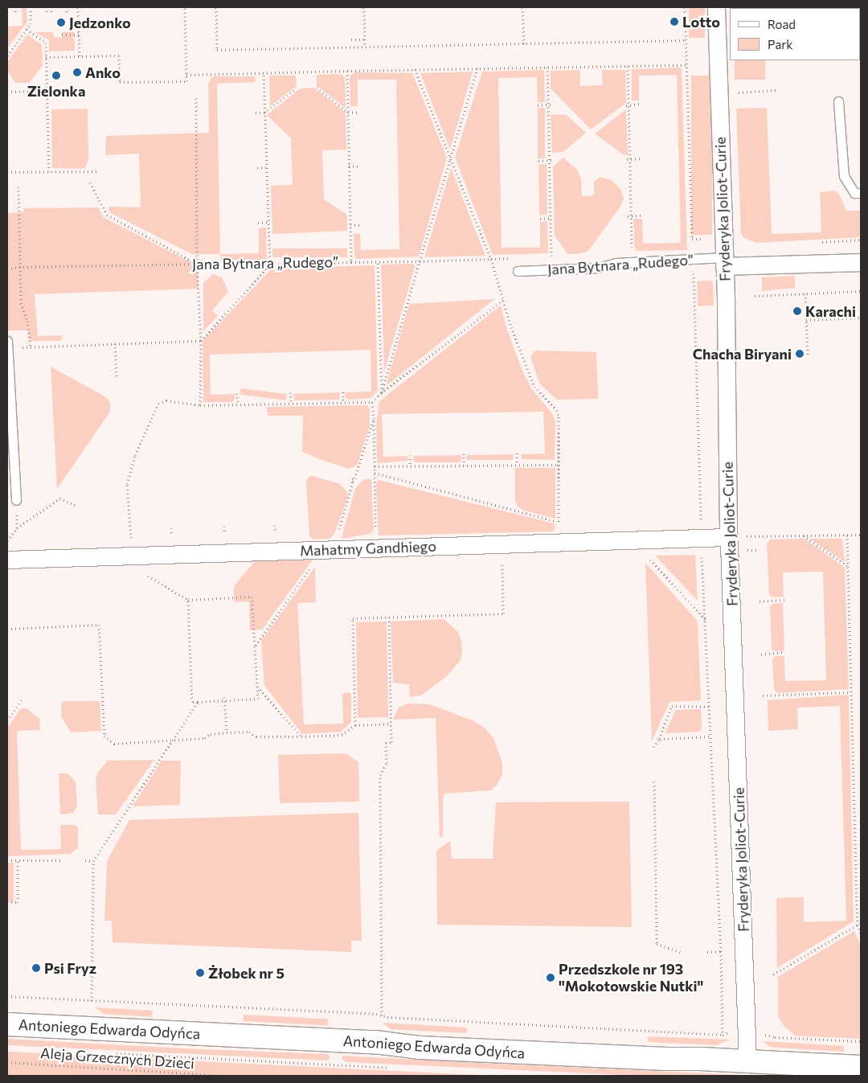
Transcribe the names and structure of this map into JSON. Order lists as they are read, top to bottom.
{
  "streets": {
    "street": [
      "Fryderyka Joliot-Curie",
      "Jana Bytnara „Rudego”",
      "Mahatmy Gandhiego",
      "Antoniego Edwarda Odyńca"
    ],
    "path": ["Aleja Grzecznych Dzieci"]
  },
  "crossings": [
    ["Fryderyka Joliot-Curie", "Jana Bytnara „Rudego”"],
    ["Fryderyka Joliot-Curie", "Mahatmy Gandhiego"],
    ["Fryderyka Joliot-Curie", "Antoniego Edwarda Odyńca"]
  ],
  "places": [
    "Lotto",
    "Jedzonko",
    "Anko",
    "Zielonka",
    "Karachi",
    "Chacha Biryani",
    "Psi Fryz",
    "Żłobek nr 5",
    "Przedszkole nr 193 \"Mokotowskie Nutki\""
  ],
  "legend": ["Road", "Park"]
}
